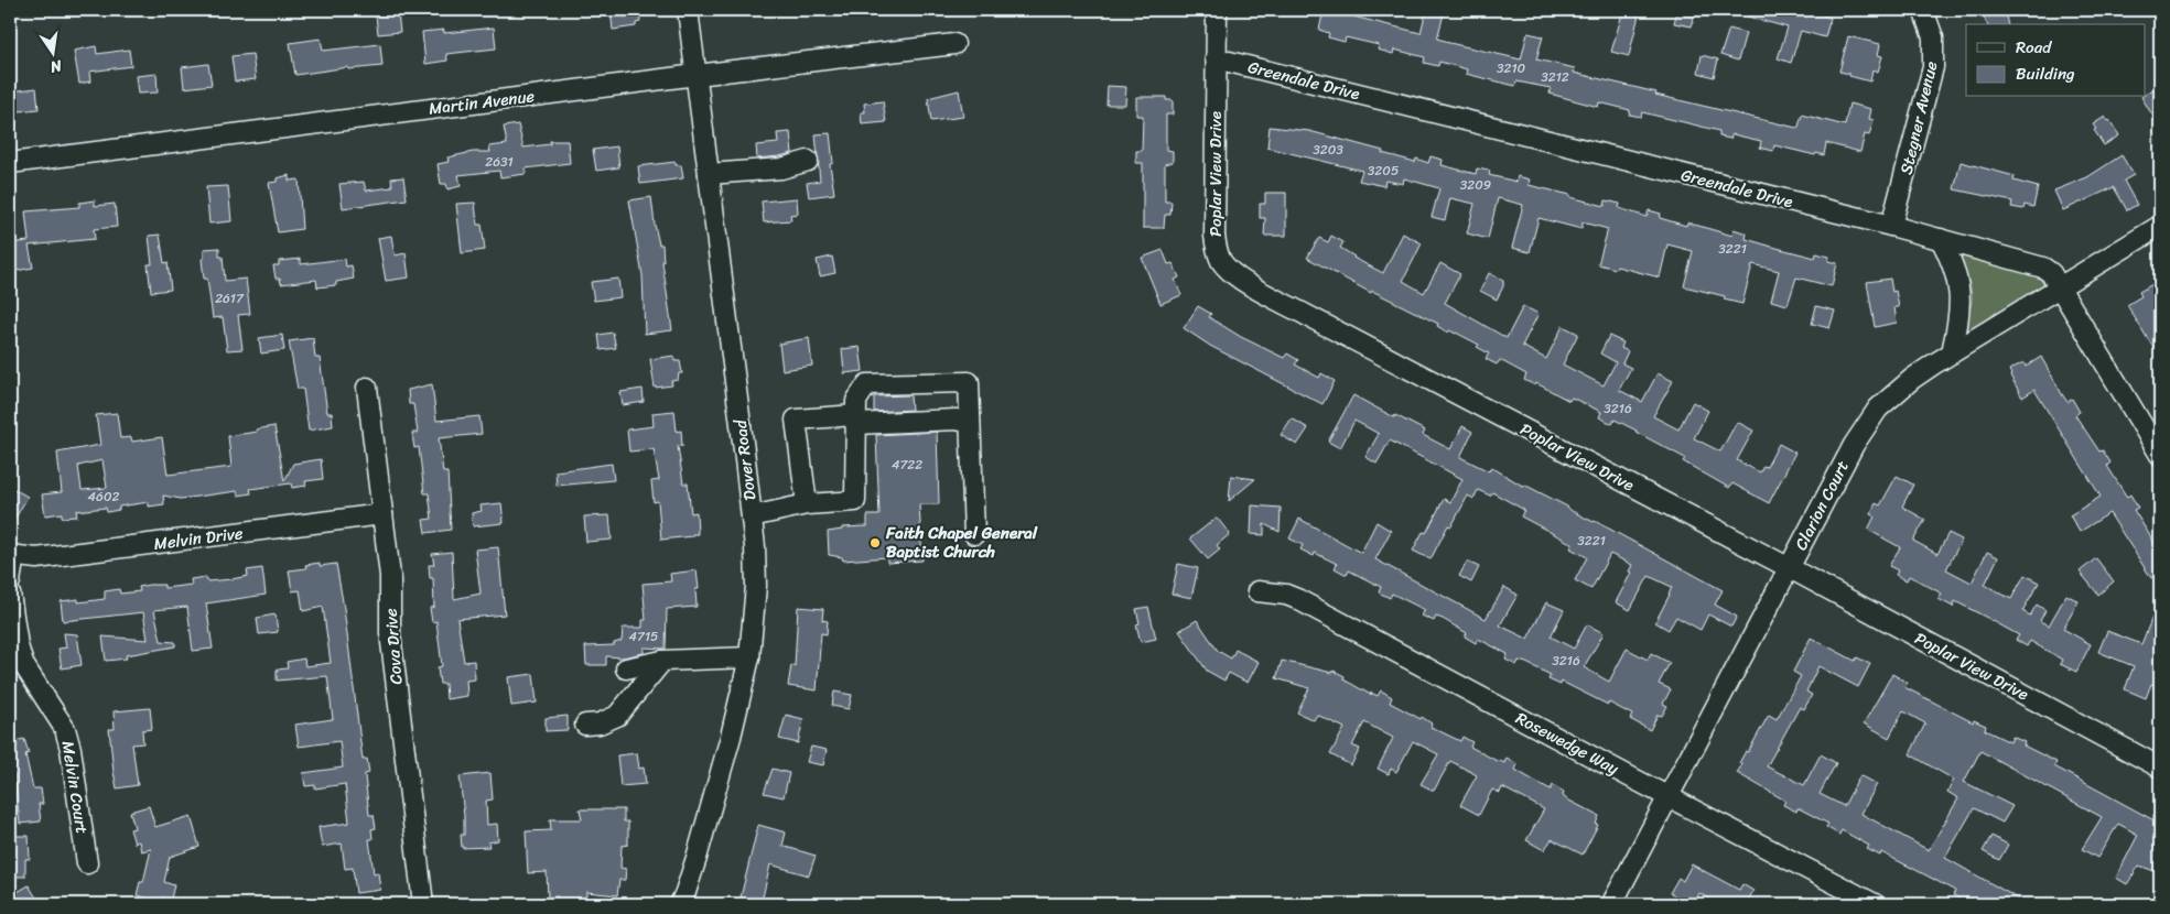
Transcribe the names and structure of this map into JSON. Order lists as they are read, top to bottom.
{
  "streets": {
    "street": [
      "Greendale Drive",
      "Martin Avenue",
      "Stegner Avenue",
      "Poplar View Drive",
      "Dover Road",
      "Clarion Court",
      "Melvin Drive",
      "Cova Drive",
      "Rosewedge Way",
      "Melvin Court"
    ]
  },
  "crossings": [
    ["Greendale Drive", "Stegner Avenue"],
    ["Greendale Drive", "Poplar View Drive"],
    ["Greendale Drive", "Clarion Court"],
    ["Martin Avenue", "Dover Road"],
    ["Poplar View Drive", "Clarion Court"],
    ["Clarion Court", "Rosewedge Way"],
    ["Melvin Drive", "Cova Drive"]
  ],
  "places": ["Faith Chapel General Baptist Church"],
  "house_numbers": [
    "3210",
    "3212",
    "3203",
    "2631",
    "3205",
    "3209",
    "3221",
    "2617",
    "3216",
    "4722",
    "4602",
    "3221",
    "4715",
    "3216"
  ],
  "legend": ["Road", "Building"],
  "north": "bottom"
}
